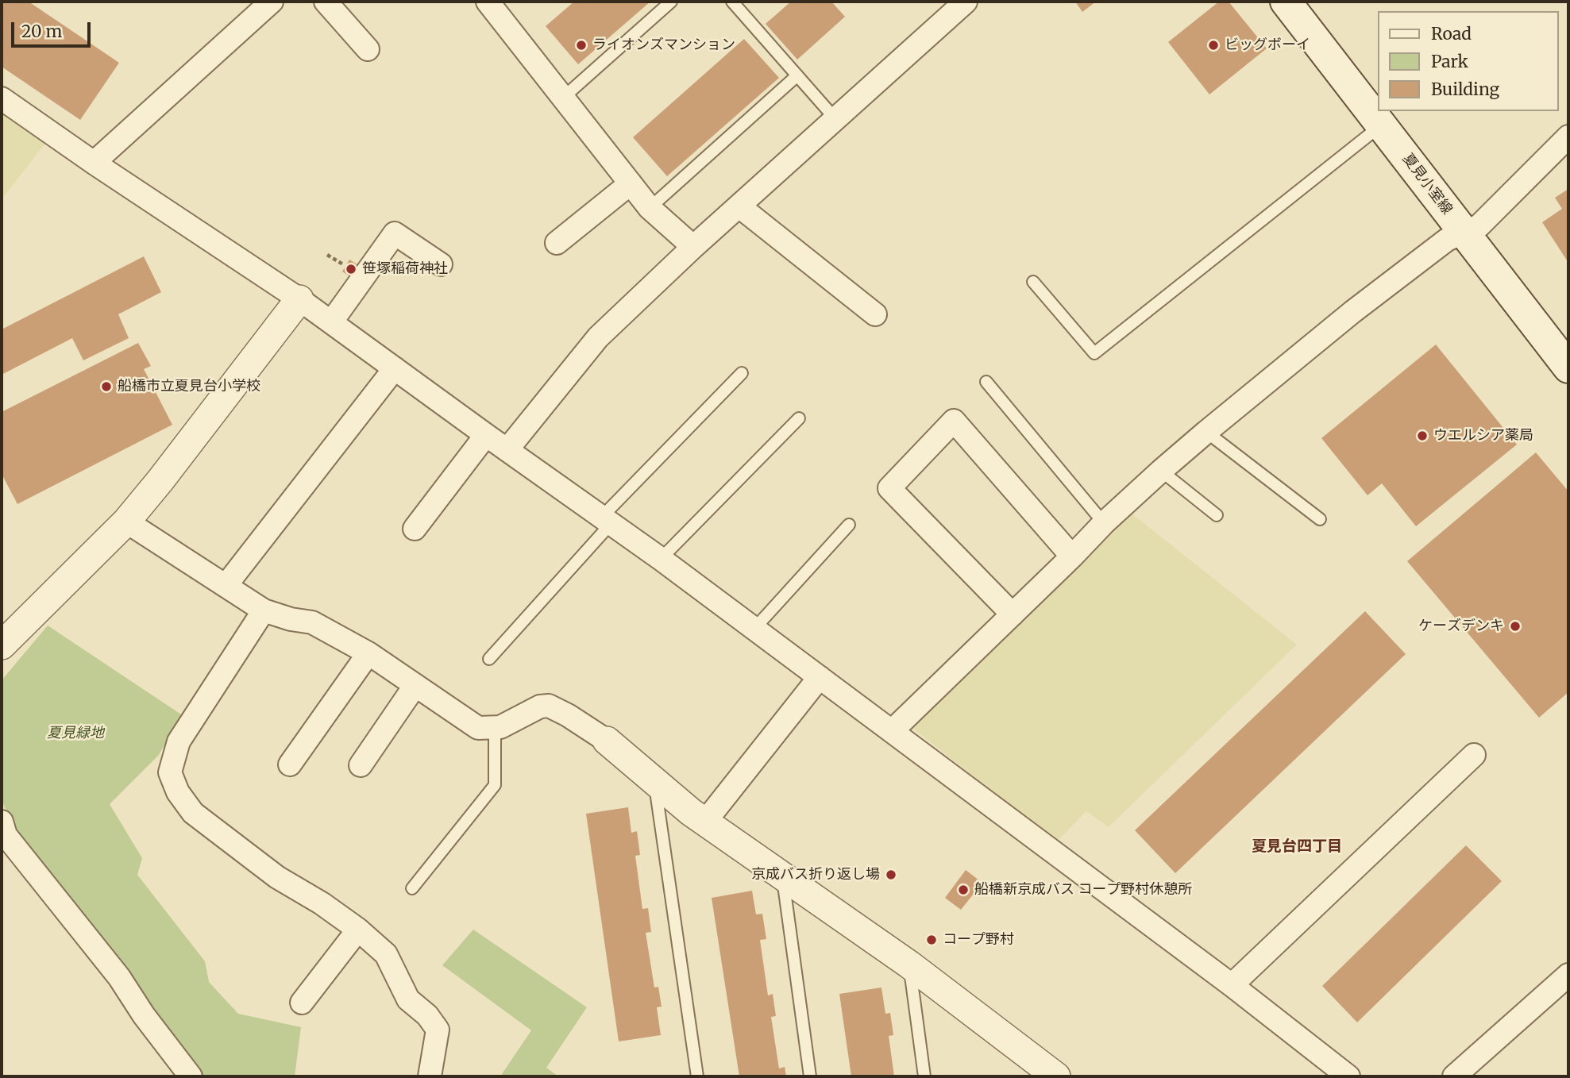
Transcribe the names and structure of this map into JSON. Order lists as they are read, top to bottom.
{
  "streets": {
    "main road": ["夏見小室線"]
  },
  "districts": ["夏見台四丁目"],
  "parks": ["夏見緑地"],
  "places": [
    "ライオンズマンション",
    "ビッグボーイ",
    "笹塚稲荷神社",
    "船橋市立夏見台小学校",
    "ウエルシア薬局",
    "ケーズデンキ",
    "京成バス折り返し場",
    "船橋新京成バス コープ野村休憩所",
    "コープ野村"
  ],
  "legend": ["Road", "Park", "Building"],
  "scale_bar": "20 m"
}
